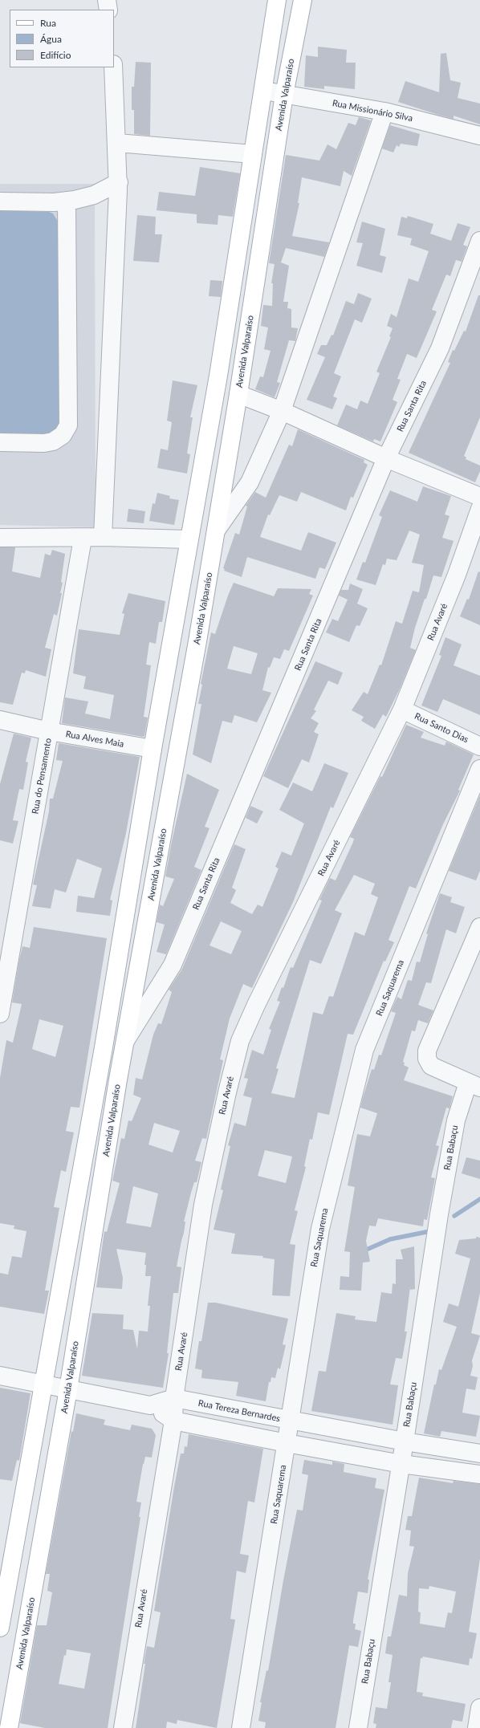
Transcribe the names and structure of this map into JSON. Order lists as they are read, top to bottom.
{
  "streets": {
    "main road": ["Avenida Valparaíso"],
    "street": [
      "Rua Missionário Silva",
      "Rua Santa Rita",
      "Rua Avaré",
      "Rua Santo Dias",
      "Rua Alves Maia",
      "Rua do Pensamento",
      "Rua Saquarema",
      "Rua Babaçu",
      "Rua Tereza Bernardes"
    ]
  },
  "crossings": [
    ["Avenida Valparaíso", "Rua Missionário Silva"],
    ["Avenida Valparaíso", "Rua Santa Rita"],
    ["Avenida Valparaíso", "Rua Tereza Bernardes"],
    ["Rua Avaré", "Rua Santo Dias"],
    ["Rua Avaré", "Rua Tereza Bernardes"],
    ["Rua Alves Maia", "Rua do Pensamento"],
    ["Rua Saquarema", "Rua Tereza Bernardes"],
    ["Rua Babaçu", "Rua Tereza Bernardes"]
  ],
  "legend": ["Rua", "Água", "Edifício"]
}
